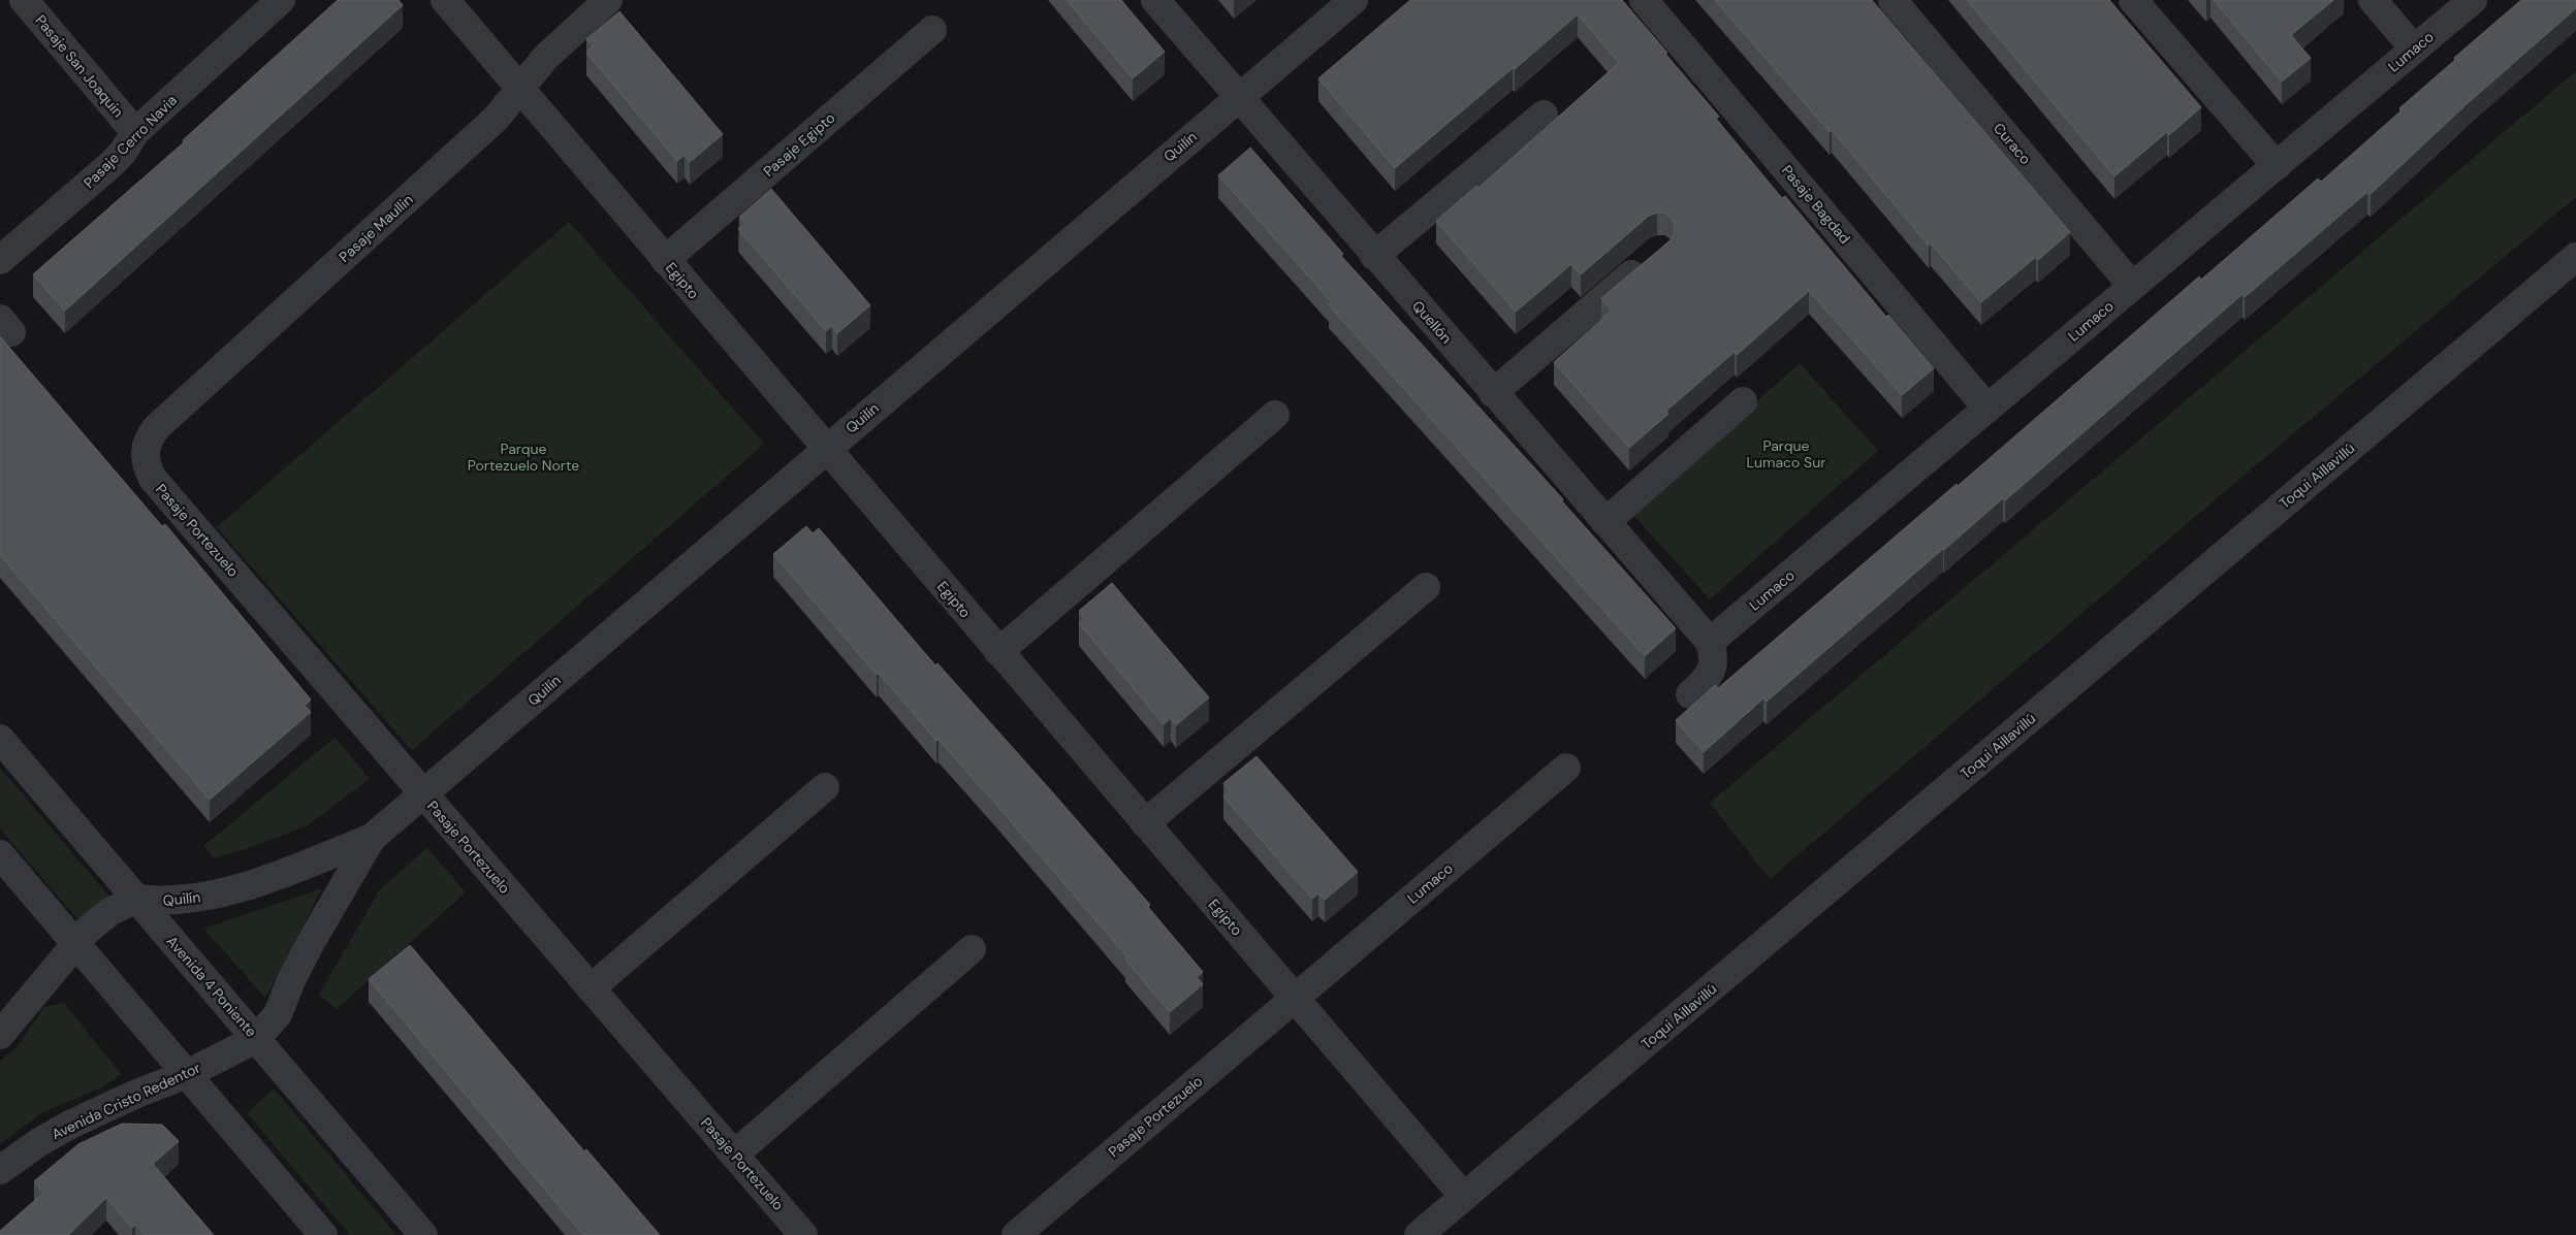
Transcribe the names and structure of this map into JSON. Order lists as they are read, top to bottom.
{
  "streets": {
    "street": [
      "Lumaco",
      "Pasaje San Joaquin",
      "Pasaje Cerro Navia",
      "Curaco",
      "Pasaje Egipto",
      "Quilín",
      "Pasaje Bagdad",
      "Pasaje Maullin",
      "Egipto",
      "Quellón",
      "Toqui Aillavillú",
      "Pasaje Portezuelo",
      "Avenida 4 Poniente",
      "Avenida Cristo Redentor"
    ]
  },
  "crossings": [
    ["Lumaco", "Curaco"],
    ["Lumaco", "Pasaje Bagdad"],
    ["Lumaco", "Egipto"],
    ["Lumaco", "Quellón"],
    ["Lumaco", "Pasaje Portezuelo"],
    ["Pasaje San Joaquin", "Pasaje Cerro Navia"],
    ["Pasaje Egipto", "Egipto"],
    ["Quilín", "Egipto"],
    ["Quilín", "Quellón"],
    ["Quilín", "Pasaje Portezuelo"],
    ["Quilín", "Avenida 4 Poniente"],
    ["Quilín", "Avenida Cristo Redentor"],
    ["Pasaje Maullin", "Egipto"],
    ["Pasaje Maullin", "Pasaje Portezuelo"],
    ["Egipto", "Toqui Aillavillú"],
    ["Egipto", "Pasaje Portezuelo"],
    ["Avenida 4 Poniente", "Avenida Cristo Redentor"]
  ],
  "parks": ["Parque Lumaco Sur", "Parque Portezuelo Norte"]
}
